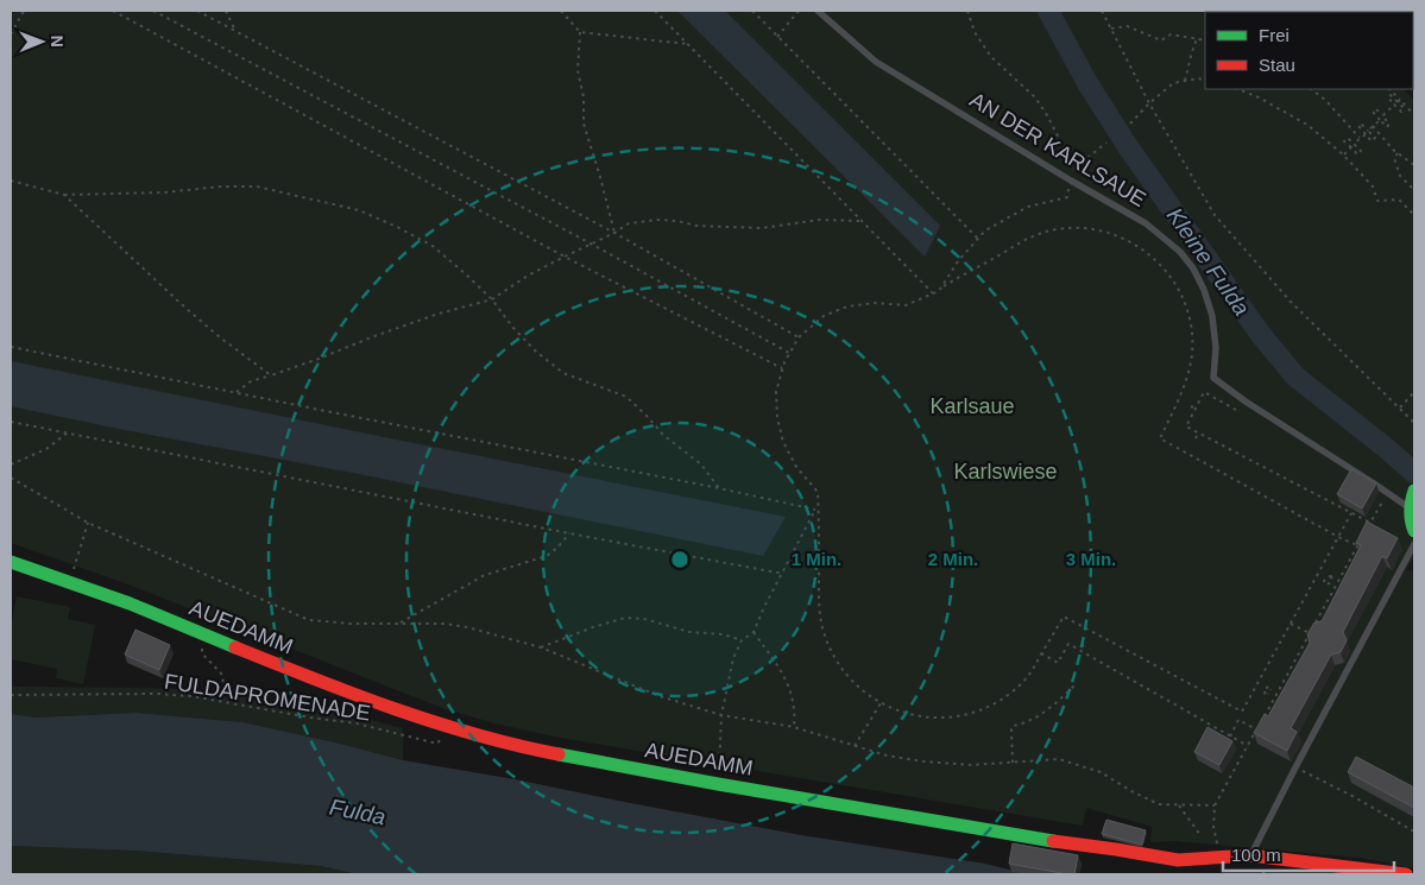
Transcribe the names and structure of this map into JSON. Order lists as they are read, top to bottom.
{
  "streets": {
    "street": ["AUEDAMM"],
    "lane": ["AN DER KARLSAUE"],
    "path": ["FULDAPROMENADE"]
  },
  "water": ["Kleine Fulda", "Fulda"],
  "parks": ["Karlsaue", "Karlswiese"],
  "legend": ["Frei", "Stau"],
  "scale_bar": "100 m",
  "north": "right",
  "rings": ["1 Min.", "2 Min.", "3 Min."]
}
